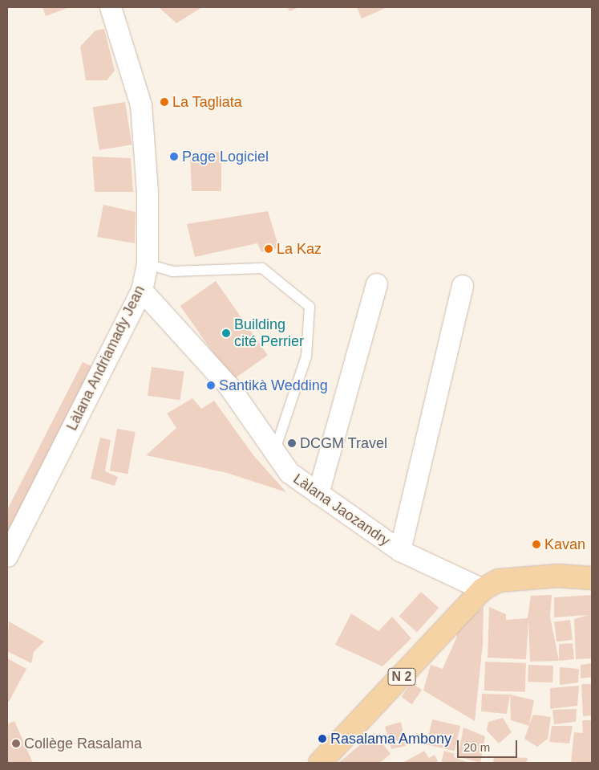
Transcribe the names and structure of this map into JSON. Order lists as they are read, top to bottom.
{
  "streets": {
    "main road": ["N 2"],
    "street": ["Làlana Andriamady Jean", "Làlana Jaozandry"]
  },
  "crossings": [
    ["Làlana Andriamady Jean", "Làlana Jaozandry"],
    ["Làlana Jaozandry", "N 2"]
  ],
  "places": [
    "La Tagliata",
    "Page Logiciel",
    "La Kaz",
    "Building cité Perrier",
    "Santikà Wedding",
    "DCGM Travel",
    "Kavan",
    "Rasalama Ambony",
    "Collège Rasalama"
  ],
  "scale_bar": "20 m"
}
